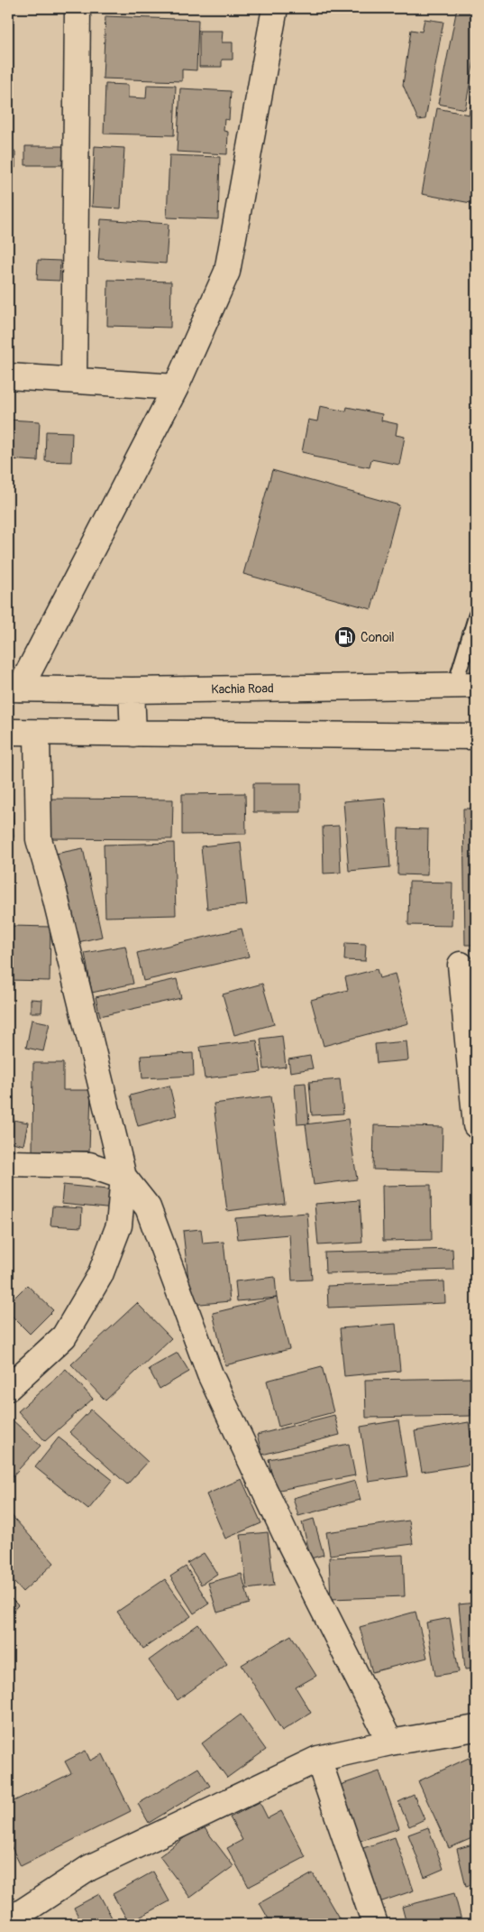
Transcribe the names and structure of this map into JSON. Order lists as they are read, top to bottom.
{
  "streets": {
    "main road": ["Kachia Road"]
  },
  "places": {
    "fuel station": ["Conoil"]
  }
}
